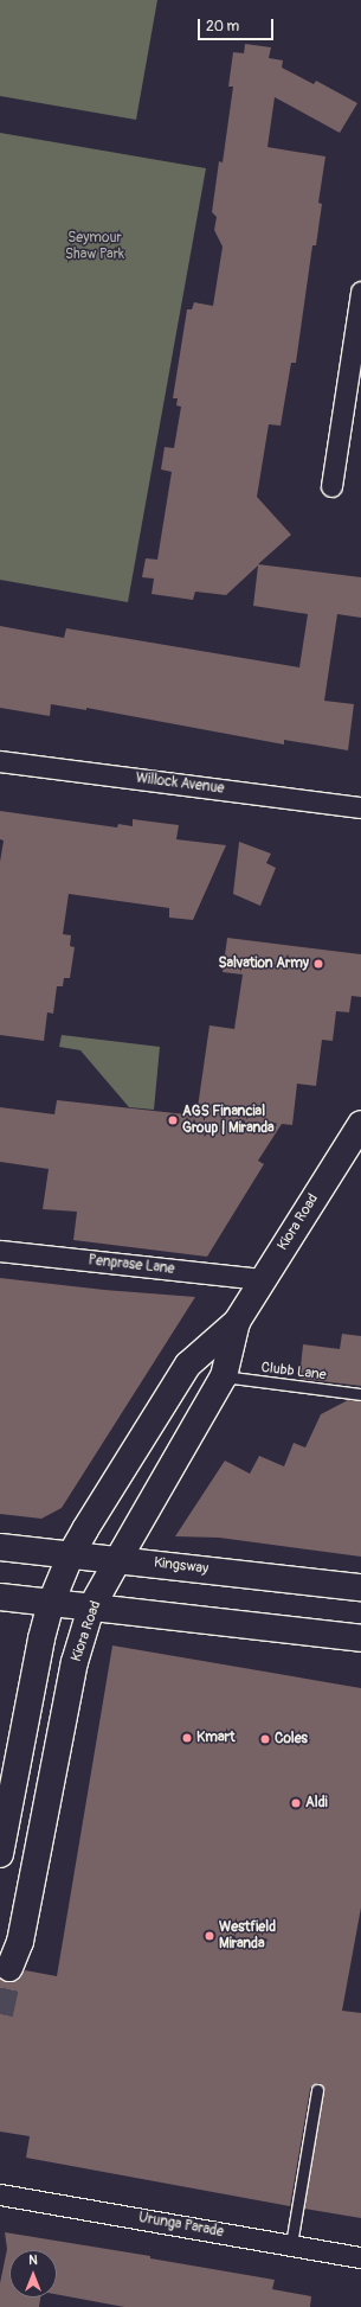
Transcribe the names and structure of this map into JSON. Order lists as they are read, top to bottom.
{
  "streets": {
    "main road": ["Kiora Road", "Kingsway"],
    "street": ["Willock Avenue", "Penprase Lane", "Urunga Parade"],
    "lane": ["Clubb Lane"]
  },
  "crossings": [
    ["Kiora Road", "Penprase Lane"],
    ["Kiora Road", "Clubb Lane"],
    ["Kiora Road", "Kingsway"]
  ],
  "parks": ["Seymour Shaw Park"],
  "places": [
    "Salvation Army",
    "AGS Financial Group | Miranda",
    "Kmart",
    "Coles",
    "Aldi",
    "Westfield Miranda"
  ],
  "scale_bar": "20 m",
  "north": "top"
}
